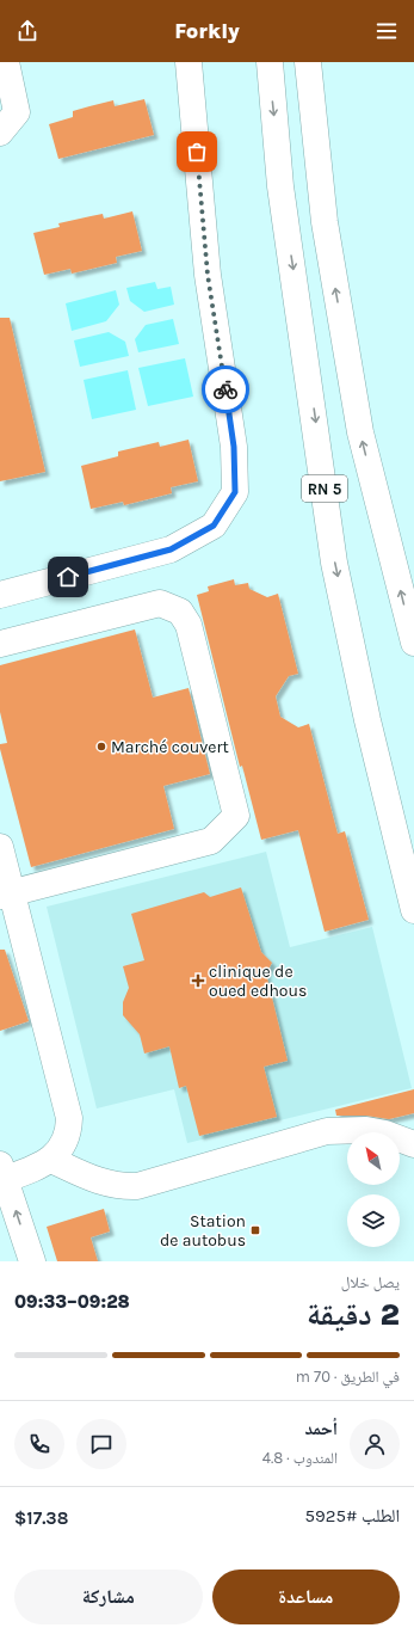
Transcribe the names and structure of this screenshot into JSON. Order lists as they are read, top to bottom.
{
  "streets": {
    "street": ["RN 5"]
  },
  "places": {
    "other": ["Marché couvert"],
    "health": ["clinique de oued edhous"],
    "transit": ["Station de autobus"]
  },
  "north": "top left",
  "page": {
    "header": "Forkly",
    "heading": ["2 دقيقة", "يصل خلال", "09:28–09:33"],
    "panel": [
      "أحمد",
      "المندوب · 4.8",
      "الطلب #5925",
      "$17.38"
    ],
    "bar": "في الطريق · 70 m",
    "buttons": ["مساعدة", "مشاركة"]
  }
}
